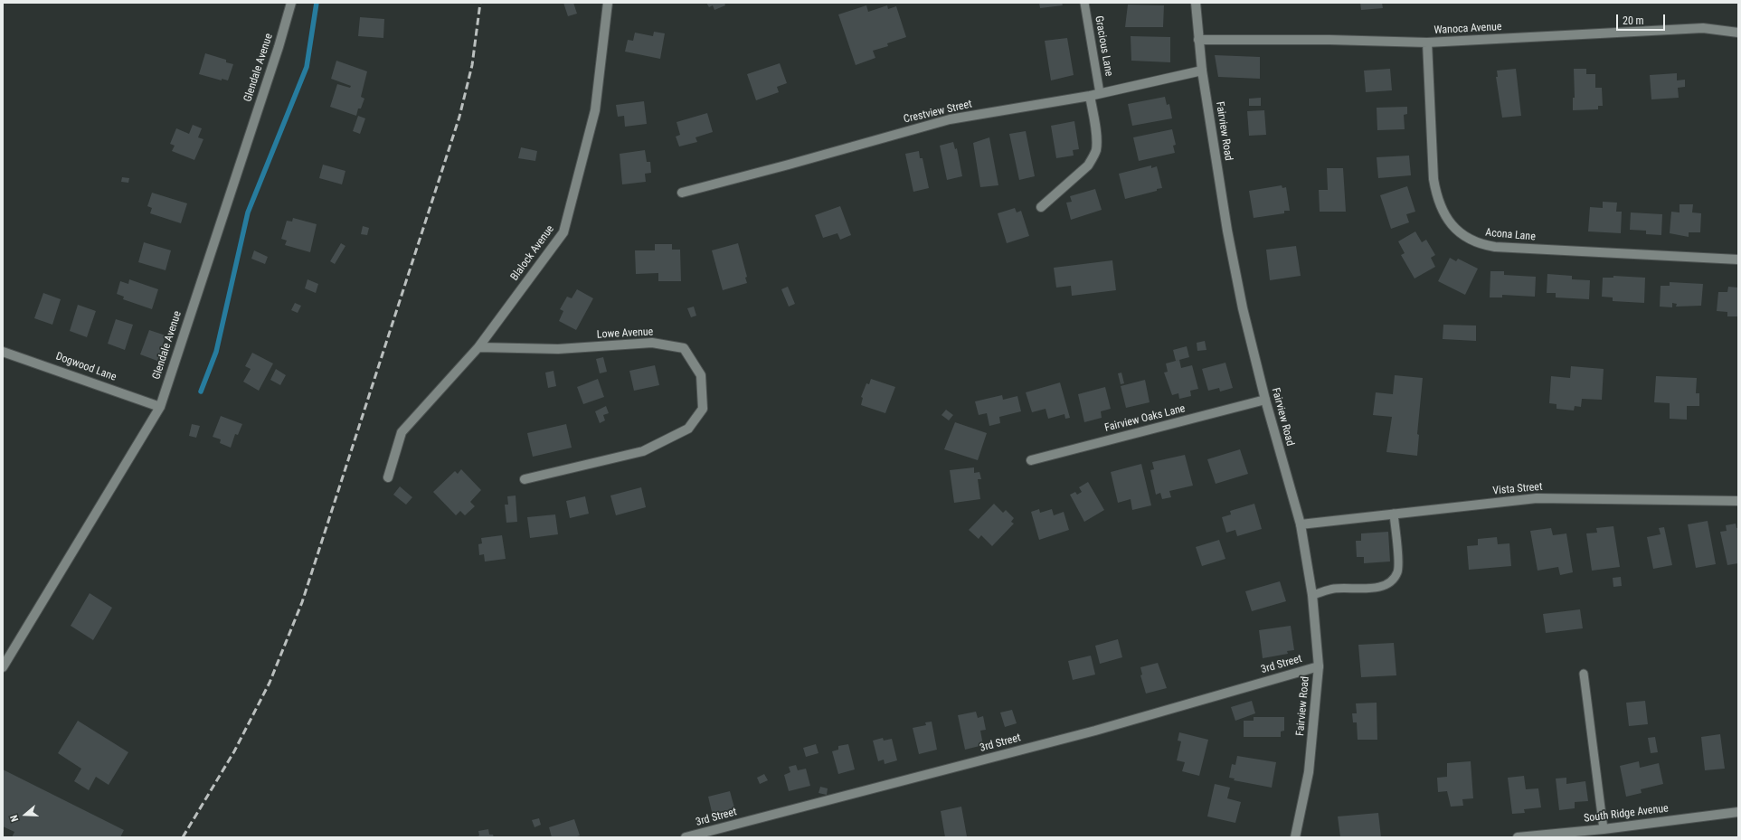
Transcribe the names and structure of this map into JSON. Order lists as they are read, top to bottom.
{
  "streets": {
    "street": [
      "Wanoca Avenue",
      "Glendale Avenue",
      "Crestview Street",
      "Fairview Road",
      "Acona Lane",
      "Blalock Avenue",
      "Lowe Avenue",
      "Dogwood Lane",
      "Fairview Oaks Lane",
      "Vista Street",
      "3rd Street",
      "South Ridge Avenue"
    ],
    "lane": ["Gracious Lane"]
  },
  "crossings": [
    ["Wanoca Avenue", "Fairview Road"],
    ["Wanoca Avenue", "Acona Lane"],
    ["Gracious Lane", "Crestview Street"],
    ["Glendale Avenue", "Dogwood Lane"],
    ["Crestview Street", "Fairview Road"],
    ["Fairview Road", "Fairview Oaks Lane"],
    ["Fairview Road", "Vista Street"],
    ["Fairview Road", "3rd Street"],
    ["Blalock Avenue", "Lowe Avenue"]
  ],
  "scale_bar": "20 m",
  "north": "left"
}
